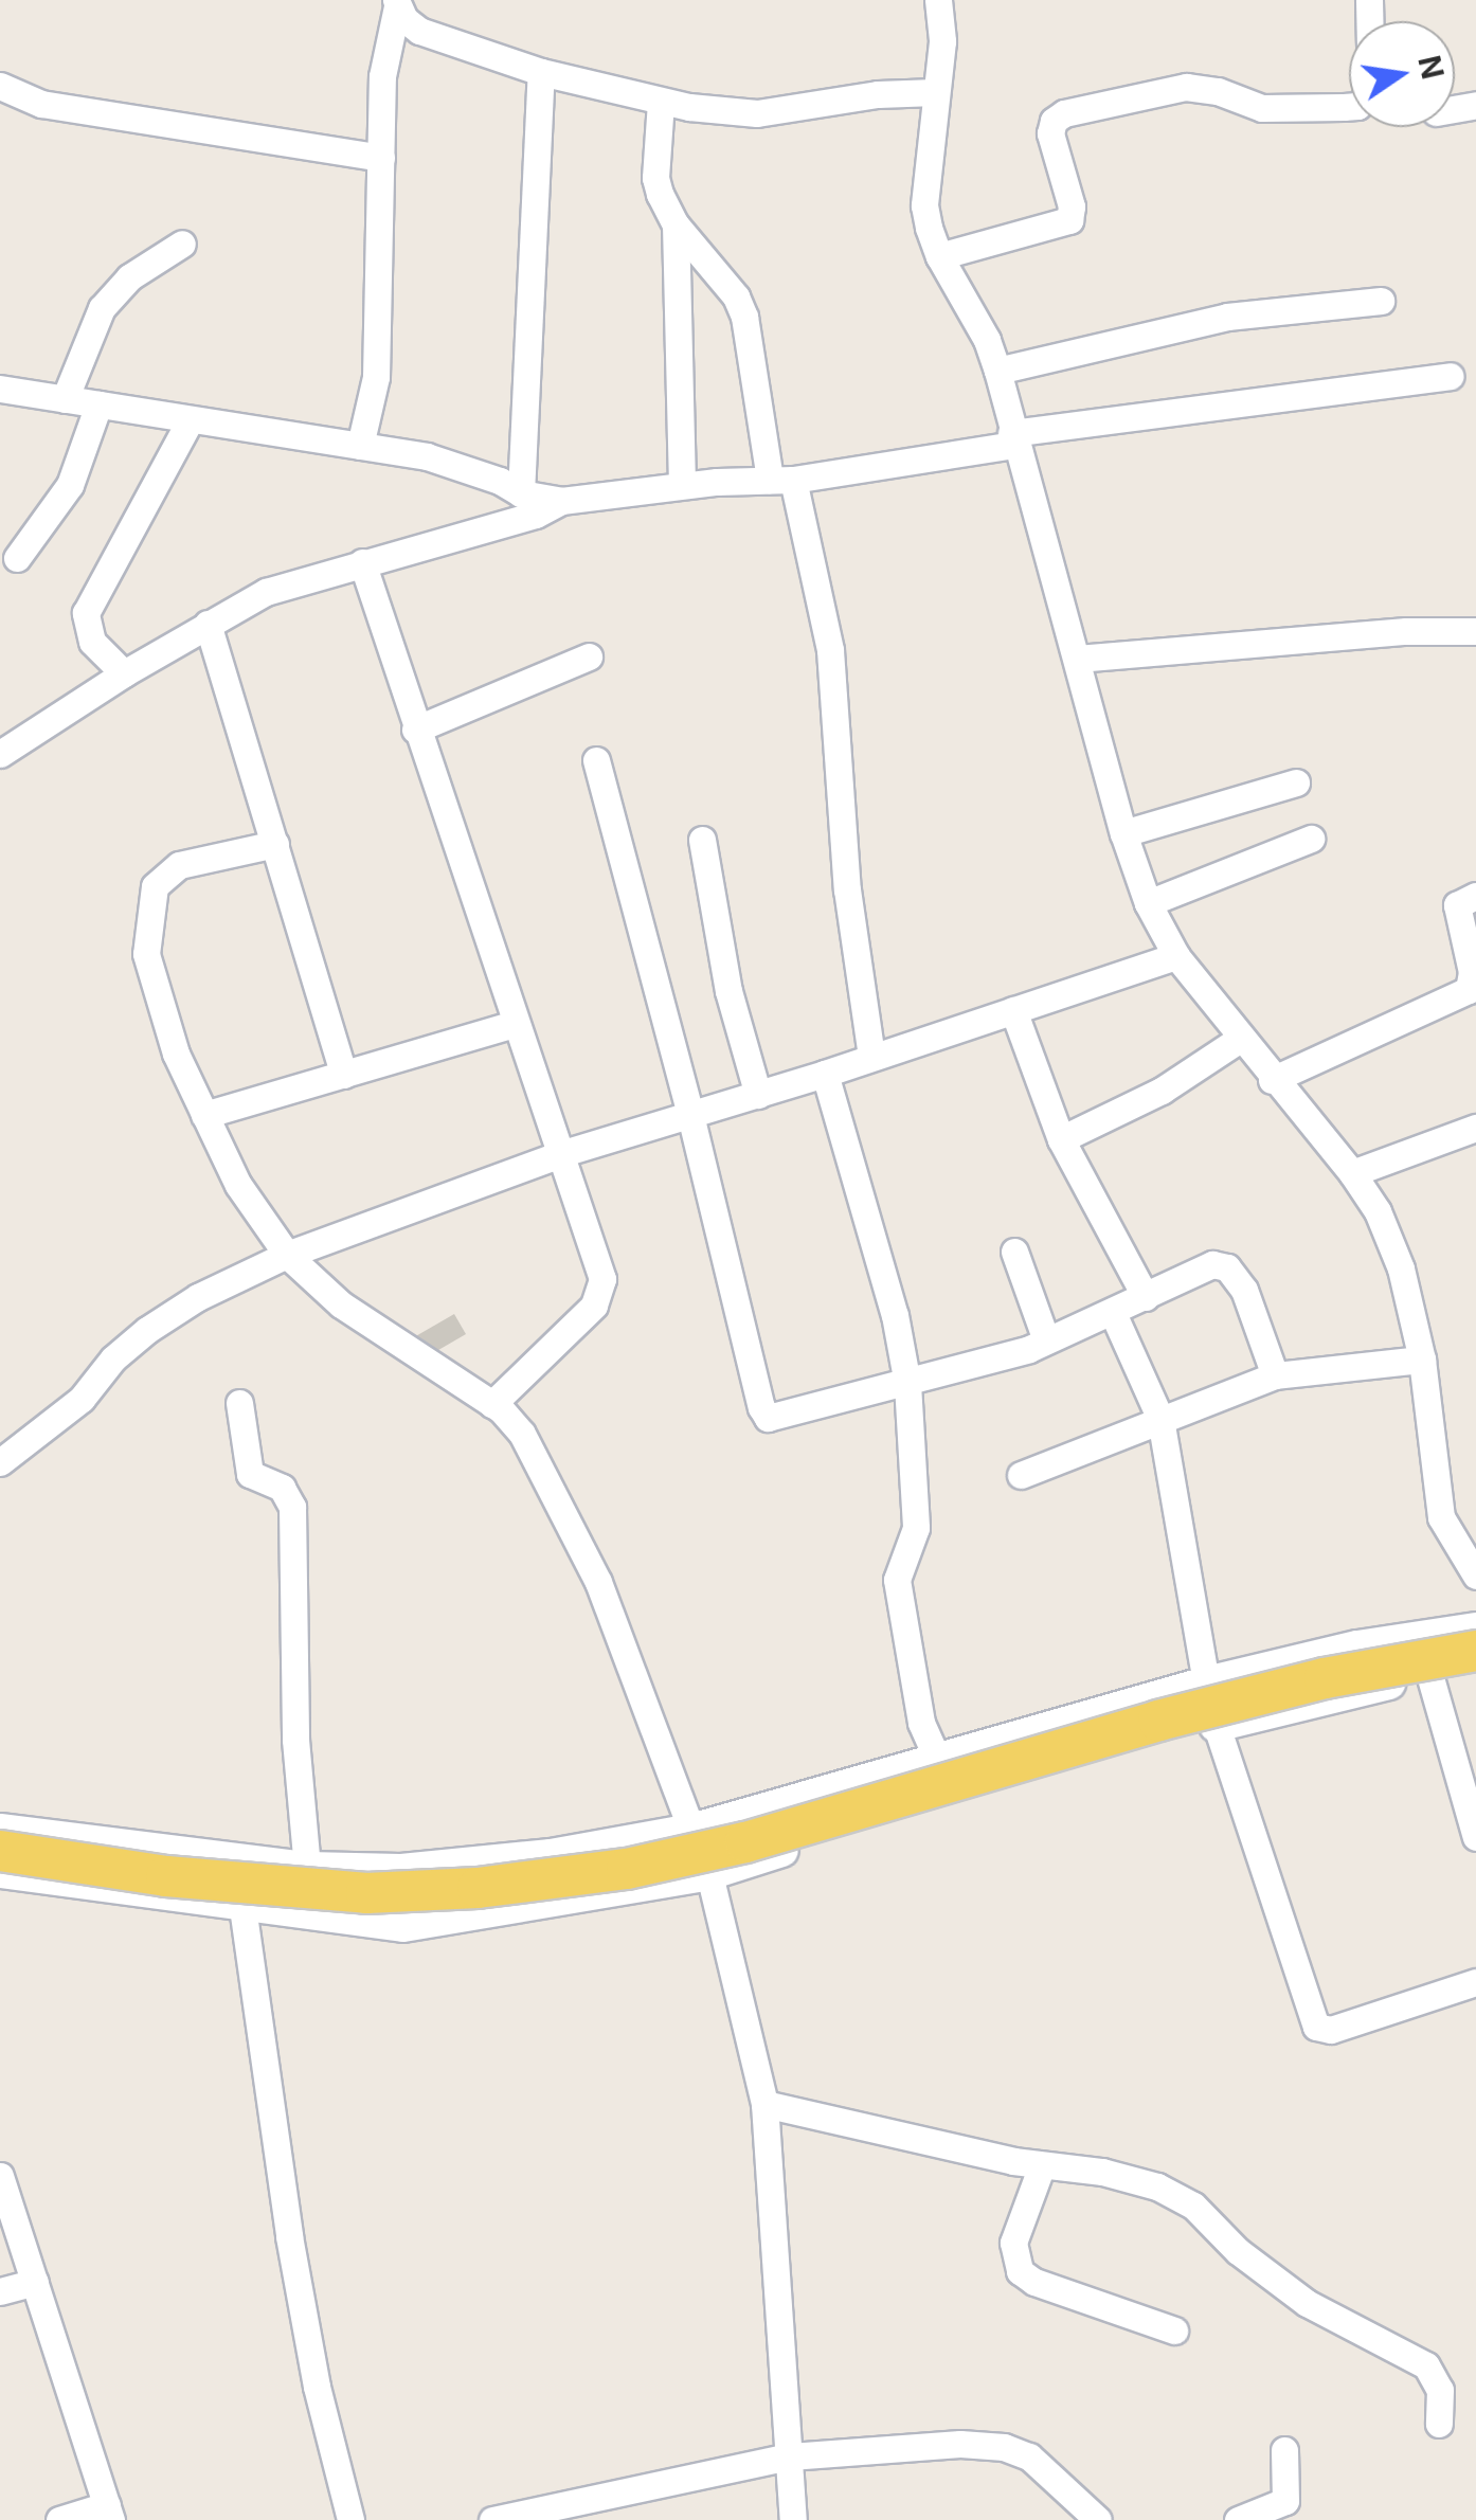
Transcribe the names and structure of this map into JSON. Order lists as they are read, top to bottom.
{
  "north": "right"
}
